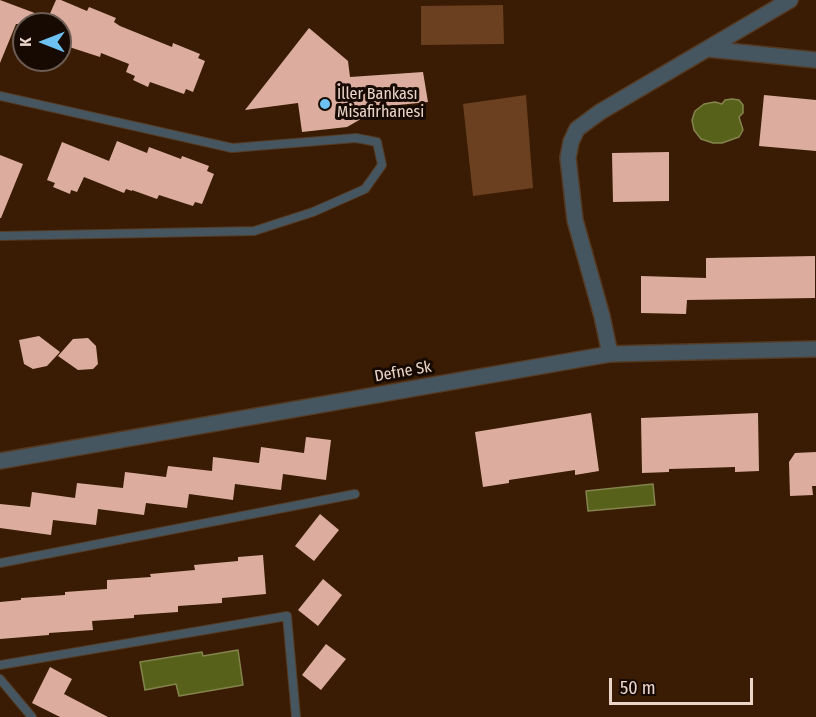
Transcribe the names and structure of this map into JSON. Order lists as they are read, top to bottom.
{
  "streets": {
    "street": ["Defne Sk"]
  },
  "places": ["İller Bankası Misafirhanesi"],
  "scale_bar": "50 m",
  "north": "left"
}
